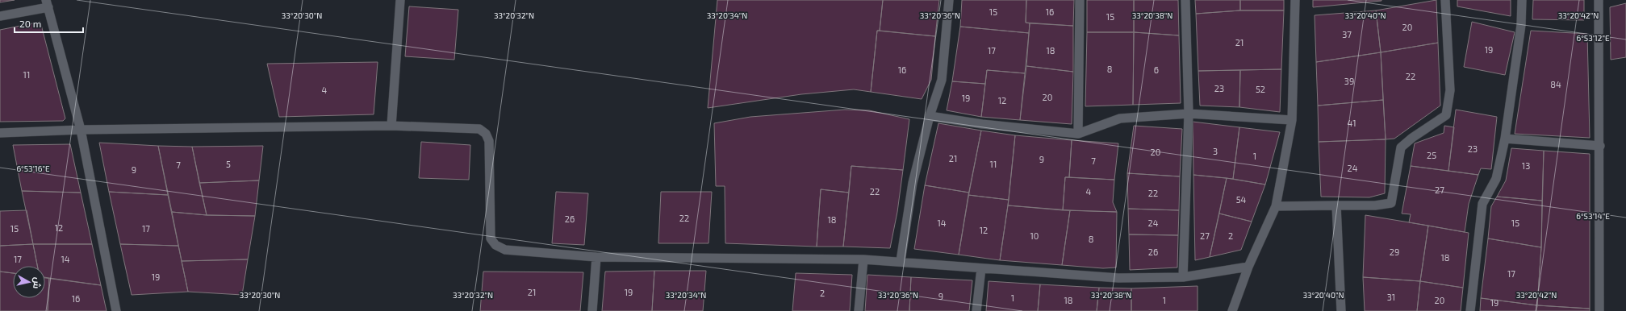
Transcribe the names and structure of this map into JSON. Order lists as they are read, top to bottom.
{
  "house_numbers": [
    "15",
    "16",
    "15",
    "20",
    "37",
    "21",
    "19",
    "17",
    "18",
    "8",
    "16",
    "6",
    "11",
    "22",
    "39",
    "84",
    "23",
    "52",
    "4",
    "20",
    "19",
    "12",
    "41",
    "23",
    "3",
    "20",
    "25",
    "1",
    "21",
    "9",
    "7",
    "5",
    "11",
    "7",
    "13",
    "24",
    "9",
    "27",
    "22",
    "4",
    "22",
    "54",
    "22",
    "26",
    "18",
    "14",
    "24",
    "15",
    "12",
    "15",
    "17",
    "12",
    "10",
    "27",
    "2",
    "8",
    "26",
    "29",
    "18",
    "17",
    "14",
    "17",
    "19",
    "21",
    "19",
    "2",
    "9",
    "31",
    "1",
    "16",
    "18",
    "1",
    "20",
    "19"
  ],
  "scale_bar": "20 m",
  "north": "right",
  "coordinates": [
    "33°20'30\"N",
    "33°20'32\"N",
    "33°20'34\"N",
    "33°20'36\"N",
    "33°20'38\"N",
    "33°20'40\"N",
    "33°20'42\"N",
    "6°53'12\"E",
    "6°53'16\"E",
    "6°53'14\"E"
  ]
}
